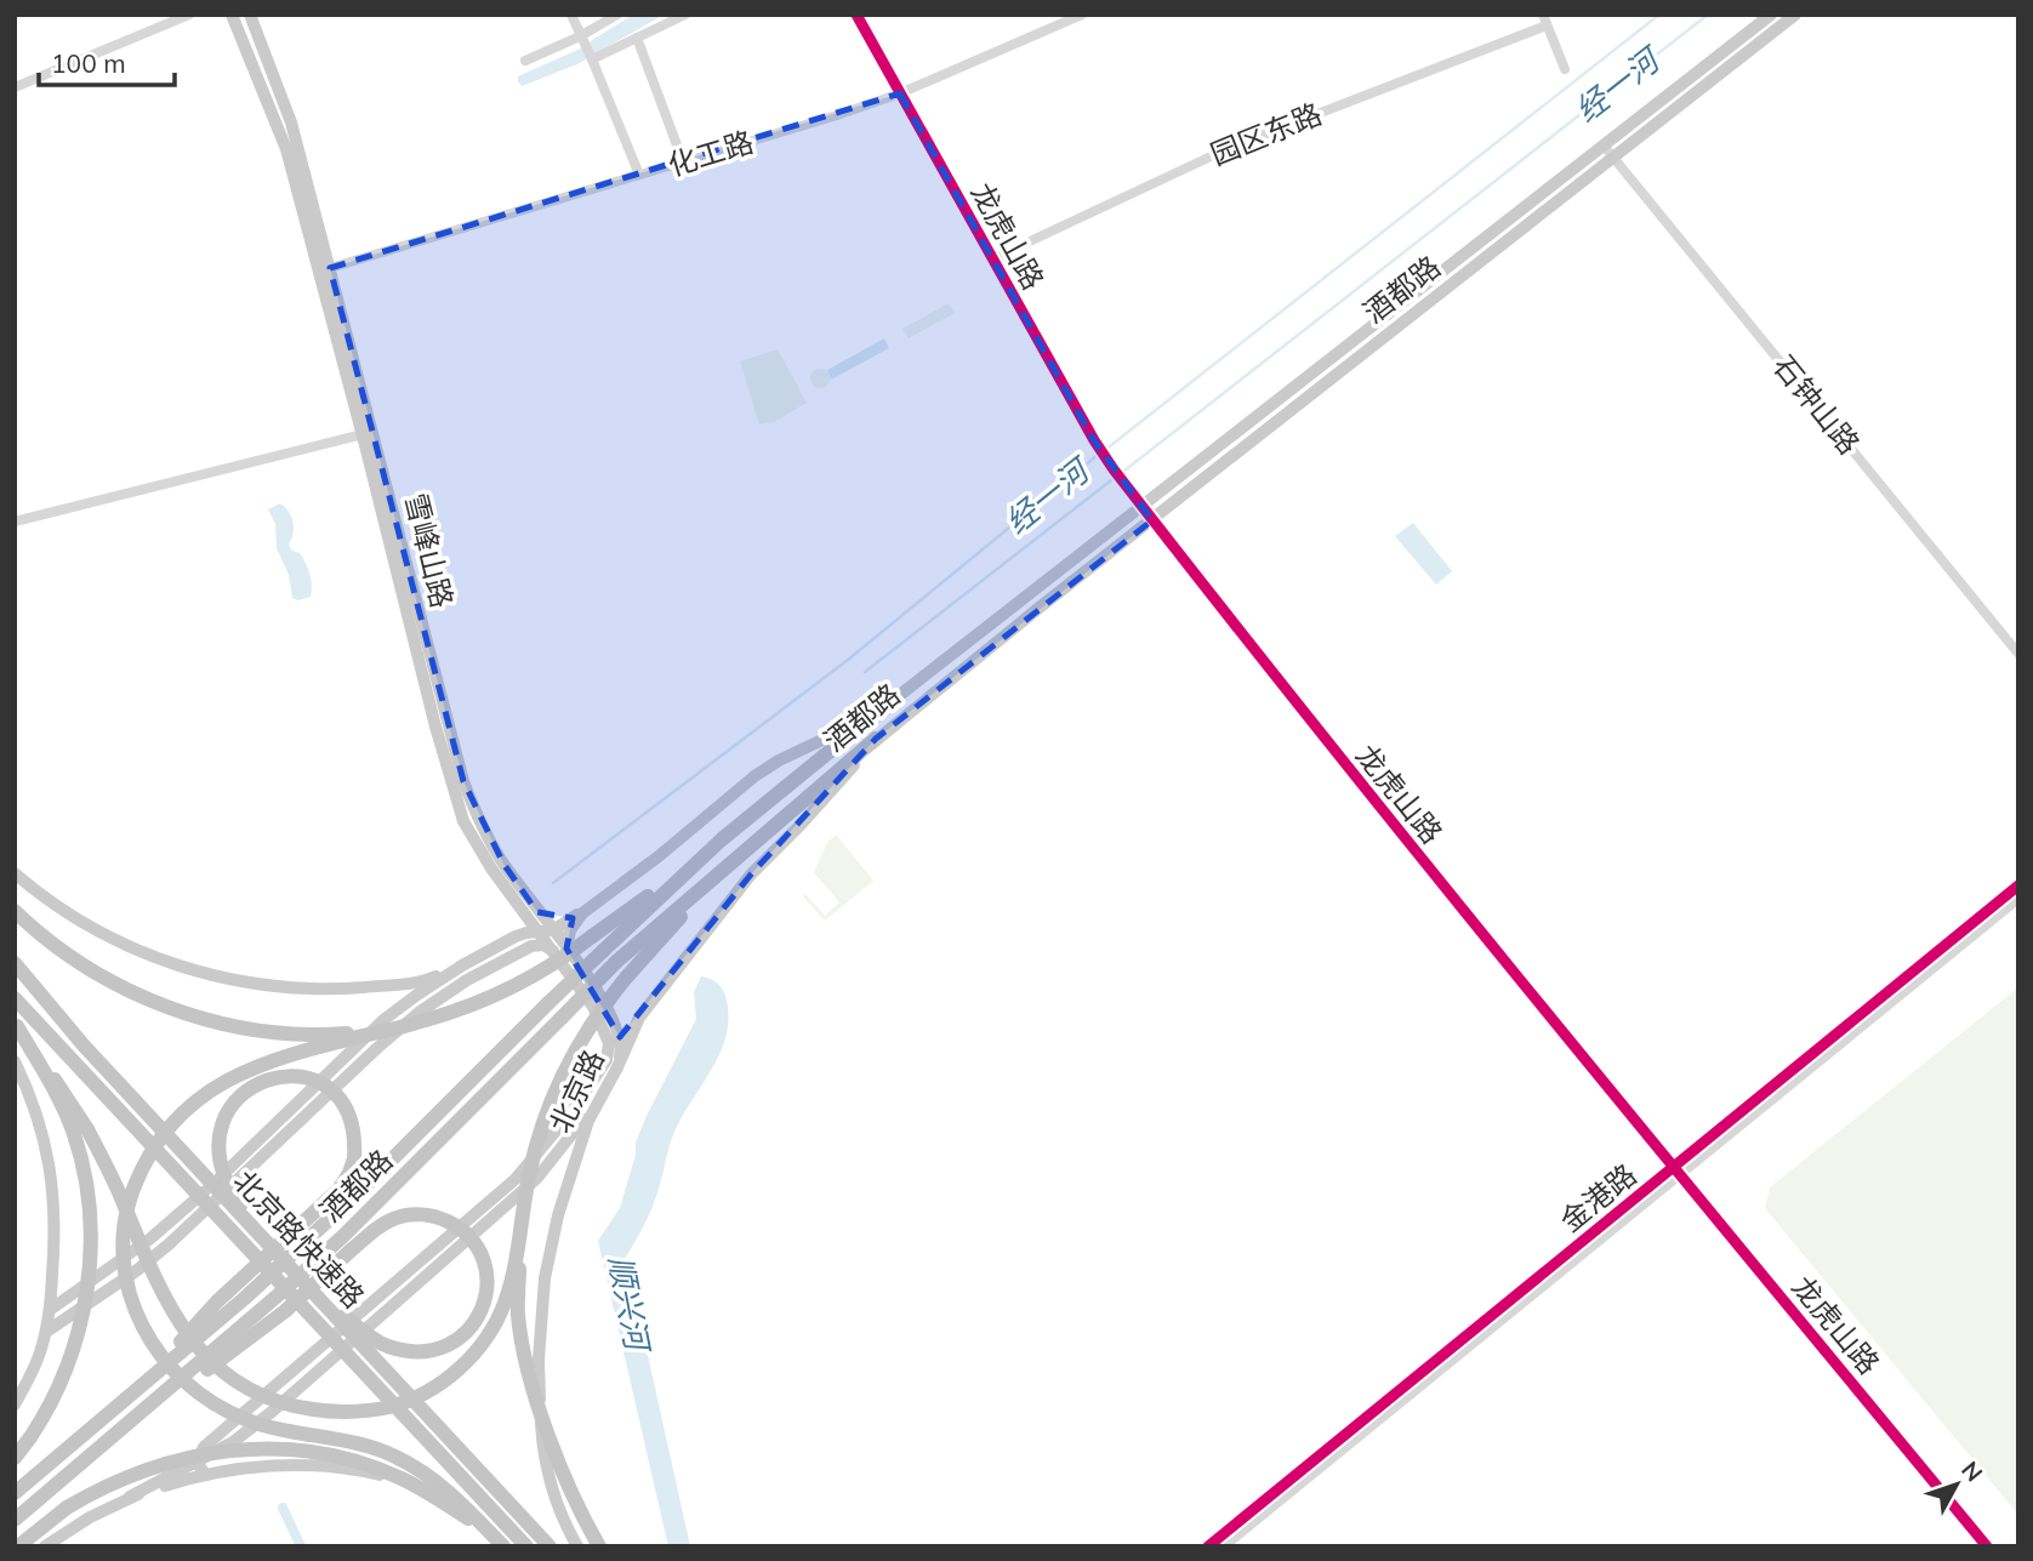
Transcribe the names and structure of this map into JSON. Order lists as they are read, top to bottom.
{
  "streets": {
    "highway": ["酒都路", "北京路快速路"],
    "main road": ["雪峰山路", "北京路"],
    "street": [
      "园区东路",
      "化工路",
      "龙虎山路",
      "石钟山路",
      "金港路"
    ]
  },
  "crossings": [
    ["园区东路", "龙虎山路"],
    ["化工路", "龙虎山路"],
    ["化工路", "雪峰山路"],
    ["龙虎山路", "酒都路"],
    ["龙虎山路", "金港路"],
    ["酒都路", "石钟山路"],
    ["酒都路", "北京路"]
  ],
  "water": ["经一河", "顺兴河"],
  "scale_bar": "100 m",
  "north": "top right"
}
